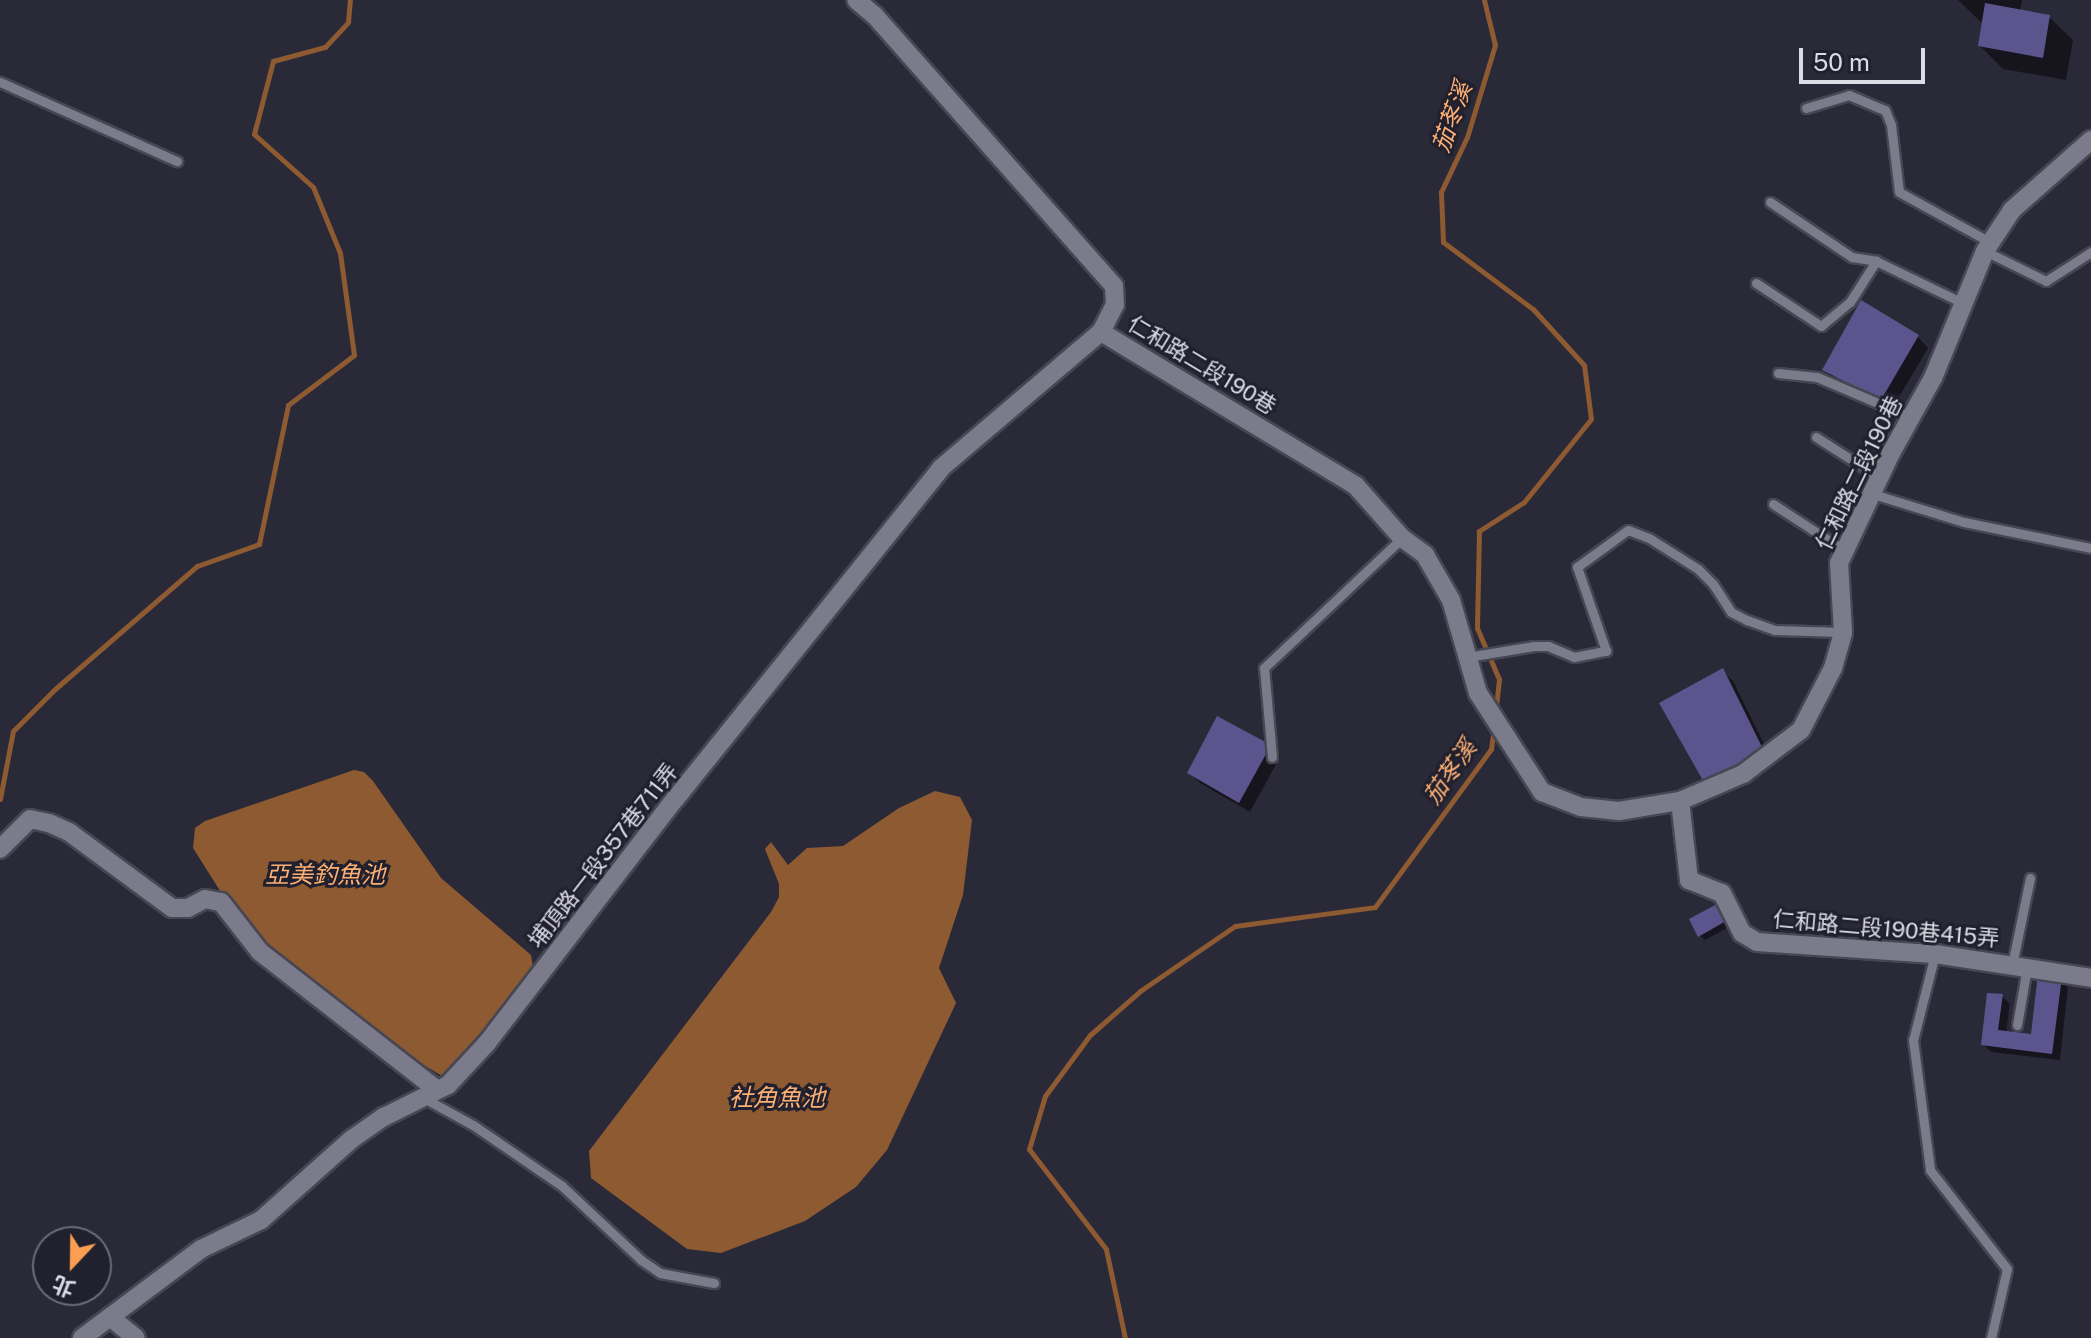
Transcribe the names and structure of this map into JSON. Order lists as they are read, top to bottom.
{
  "streets": {
    "street": ["仁和路二段190巷", "埔頂路一段357巷711弄", "仁和路二段190巷415弄"]
  },
  "crossings": [
    ["仁和路二段190巷", "埔頂路一段357巷711弄"],
    ["仁和路二段190巷", "仁和路二段190巷415弄"]
  ],
  "water": ["茄苳溪", "亞美釣魚池", "社角魚池"],
  "scale_bar": "50 m",
  "north": "bottom"
}
